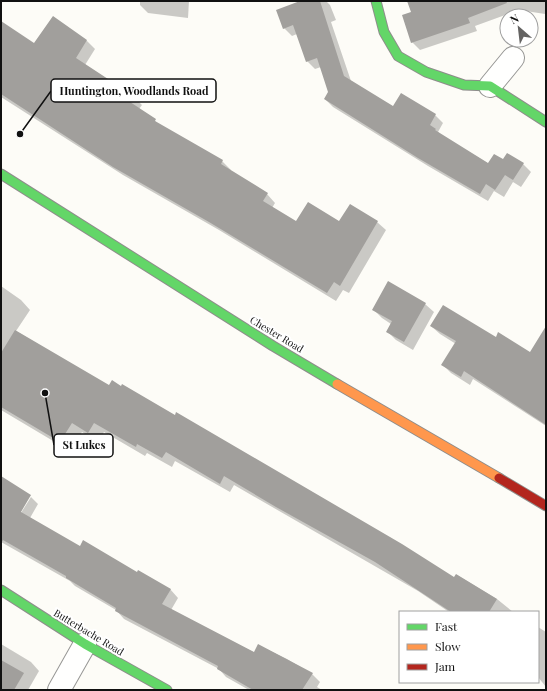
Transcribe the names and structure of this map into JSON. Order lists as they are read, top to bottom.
{
  "streets": {
    "main road": ["Chester Road", "Butterbache Road"]
  },
  "places": ["Huntington, Woodlands Road", "St Lukes"],
  "legend": ["Fast", "Slow", "Jam"],
  "north": "top left"
}
